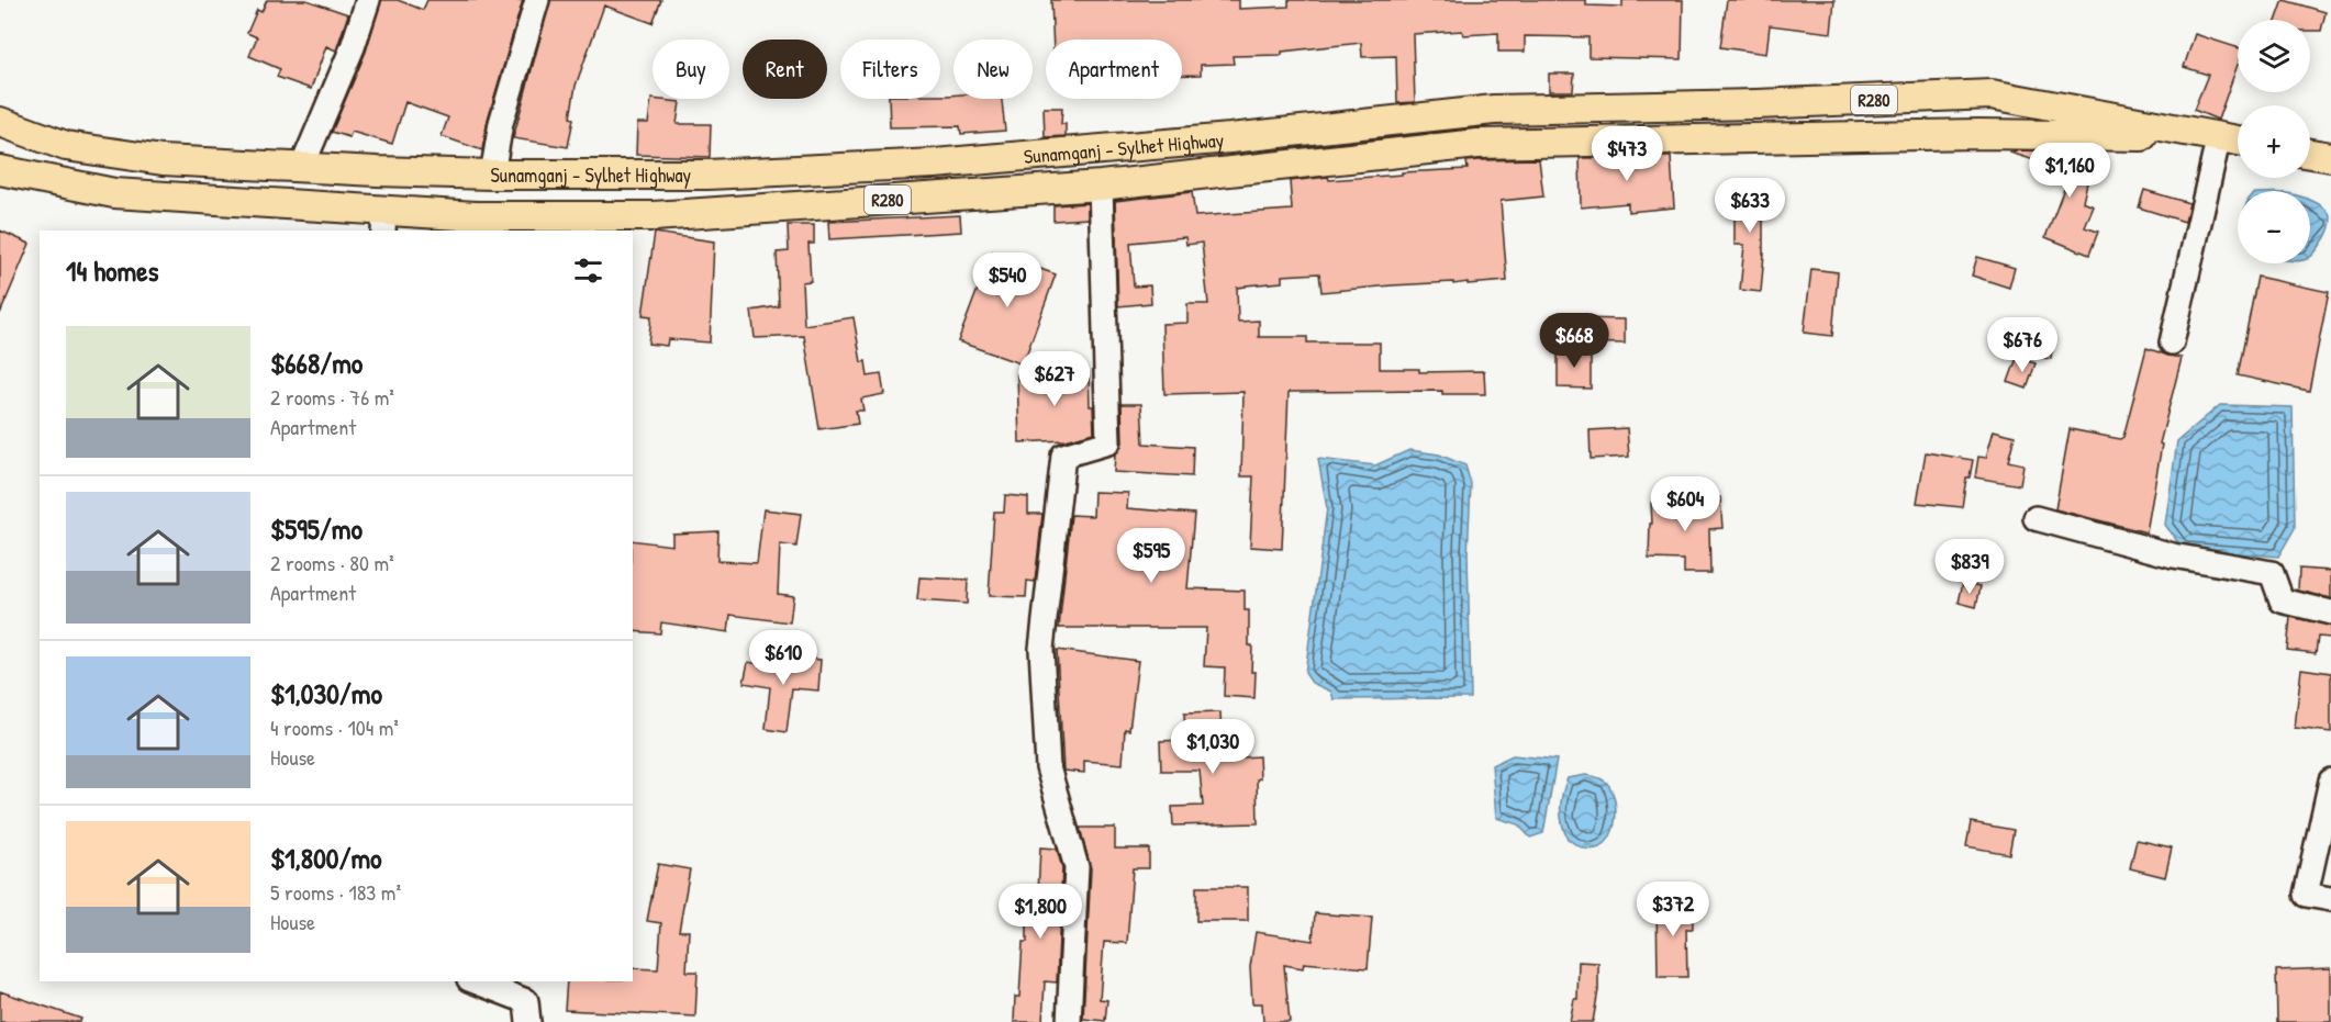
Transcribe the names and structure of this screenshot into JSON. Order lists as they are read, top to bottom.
{
  "streets": {
    "main road": ["R280", "Sunamganj - Sylhet Highway"]
  },
  "page": {
    "map_buttons": ["+", "−"],
    "chip": [
      "Buy",
      "Rent",
      "Filters",
      "New",
      "Apartment"
    ],
    "price": [
      "$473",
      "$1,160",
      "$633",
      "$540",
      "$668",
      "$676",
      "$627",
      "$604",
      "$595",
      "$839",
      "$610",
      "$1,030",
      "$372",
      "$1,800"
    ],
    "heading": "14 homes",
    "list": [
      {
        "name": "$668/mo",
        "note": "2 rooms · 76 m² · Apartment"
      },
      {
        "name": "$595/mo",
        "note": "2 rooms · 80 m² · Apartment"
      },
      {
        "name": "$1,030/mo",
        "note": "4 rooms · 104 m² · House"
      },
      {
        "name": "$1,800/mo",
        "note": "5 rooms · 183 m² · House"
      }
    ]
  }
}
